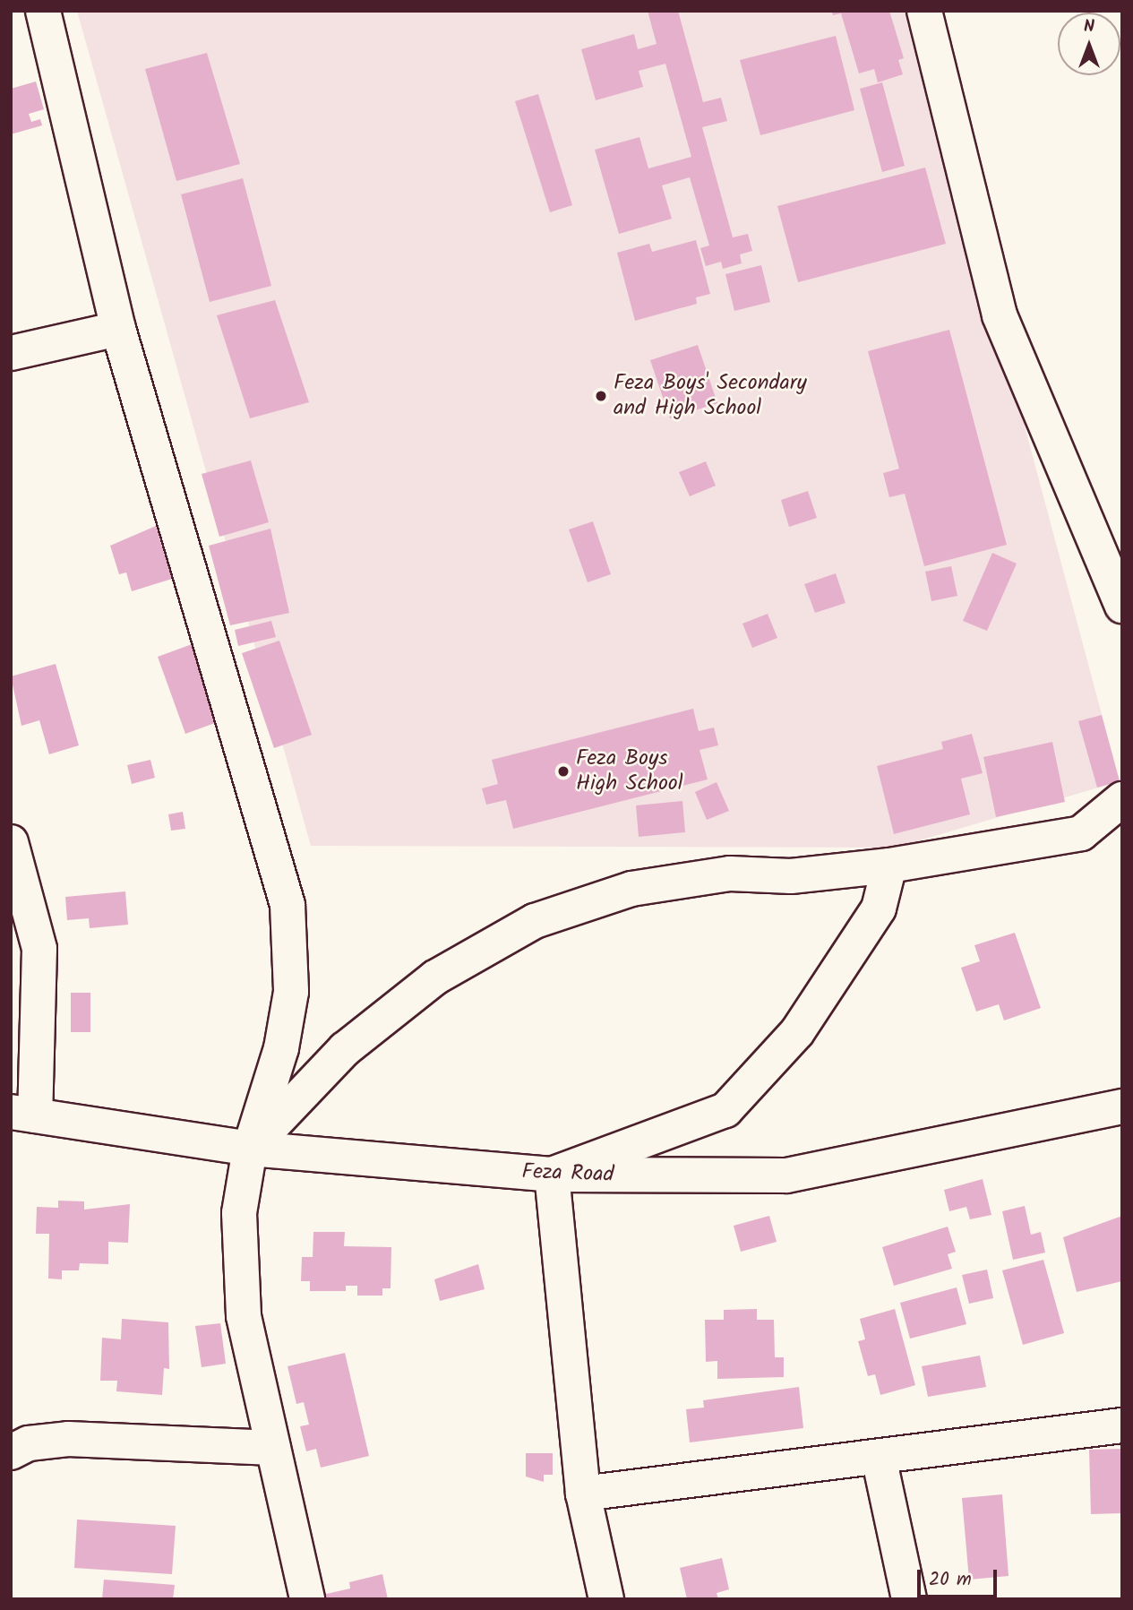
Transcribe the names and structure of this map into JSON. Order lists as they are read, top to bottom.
{
  "streets": {
    "street": ["Feza Road"]
  },
  "places": ["Feza Boys' Secondary and High School", "Feza Boys High School"],
  "scale_bar": "20 m",
  "north": "top"
}
